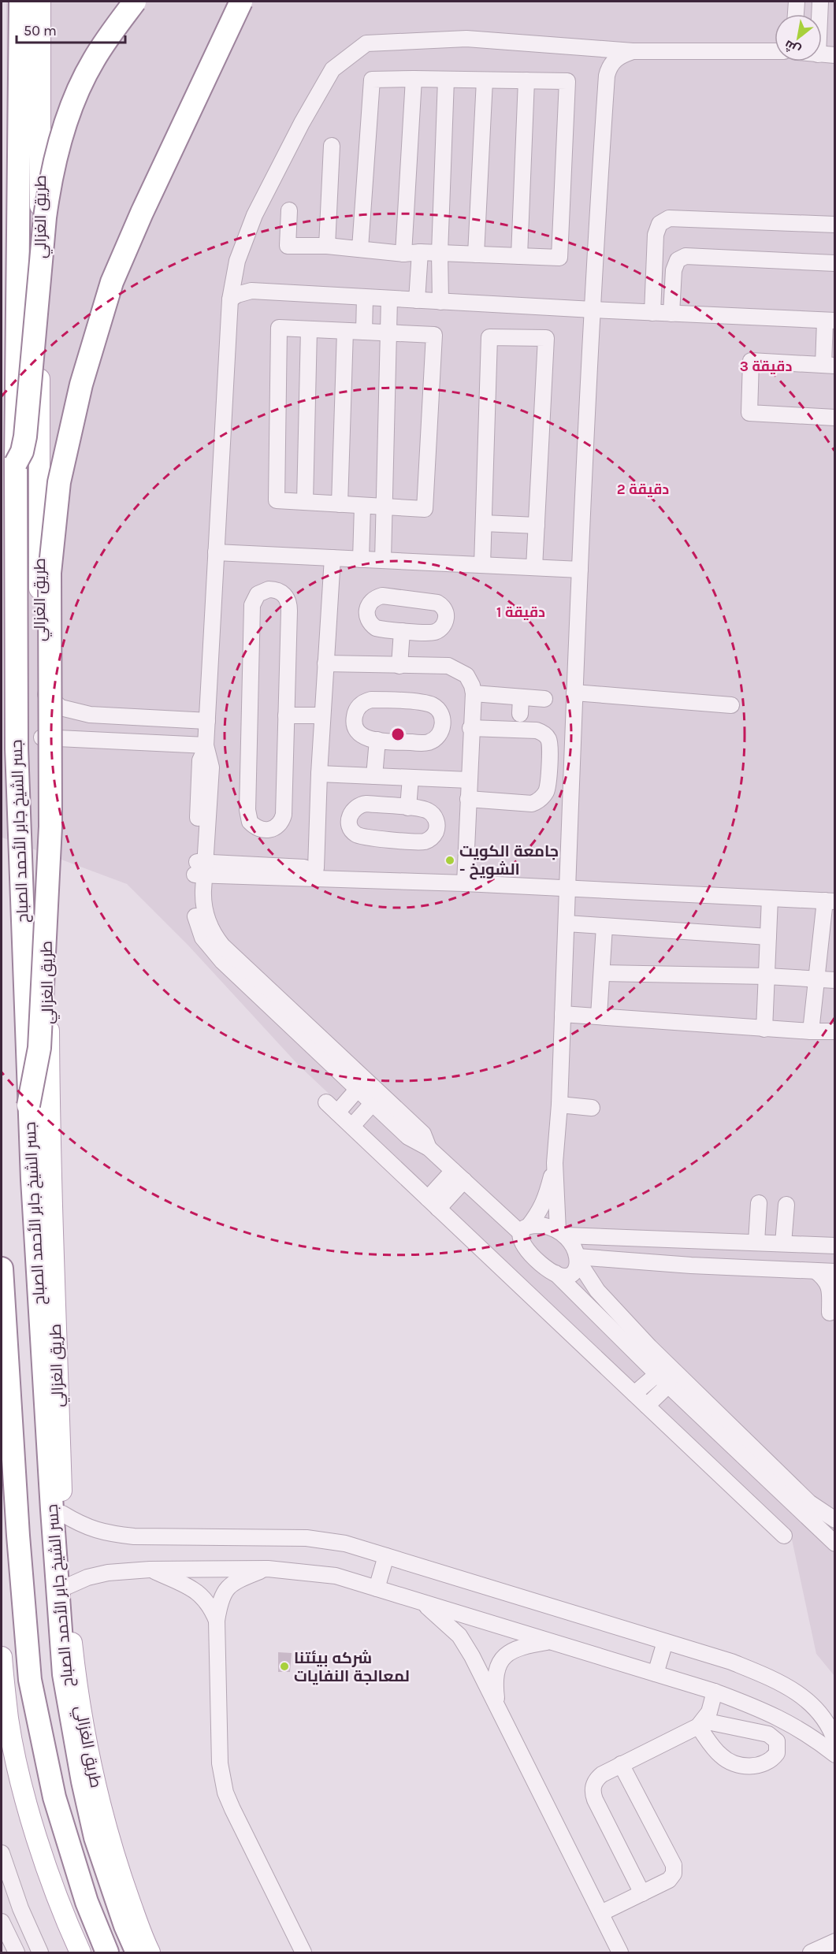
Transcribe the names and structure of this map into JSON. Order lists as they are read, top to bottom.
{
  "streets": {
    "highway": ["طريق الغزالي", "جسر الشيخ جابر الأحمد الصباح"]
  },
  "crossings": [
    ["طريق الغزالي", "جسر الشيخ جابر الأحمد الصباح"]
  ],
  "places": ["جامعة الكويت - الشويخ", "شركه بيئتنا لمعالجة النفايات"],
  "scale_bar": "50 m",
  "north": "bottom left",
  "rings": ["3 دقيقة", "2 دقيقة", "1 دقيقة"]
}
